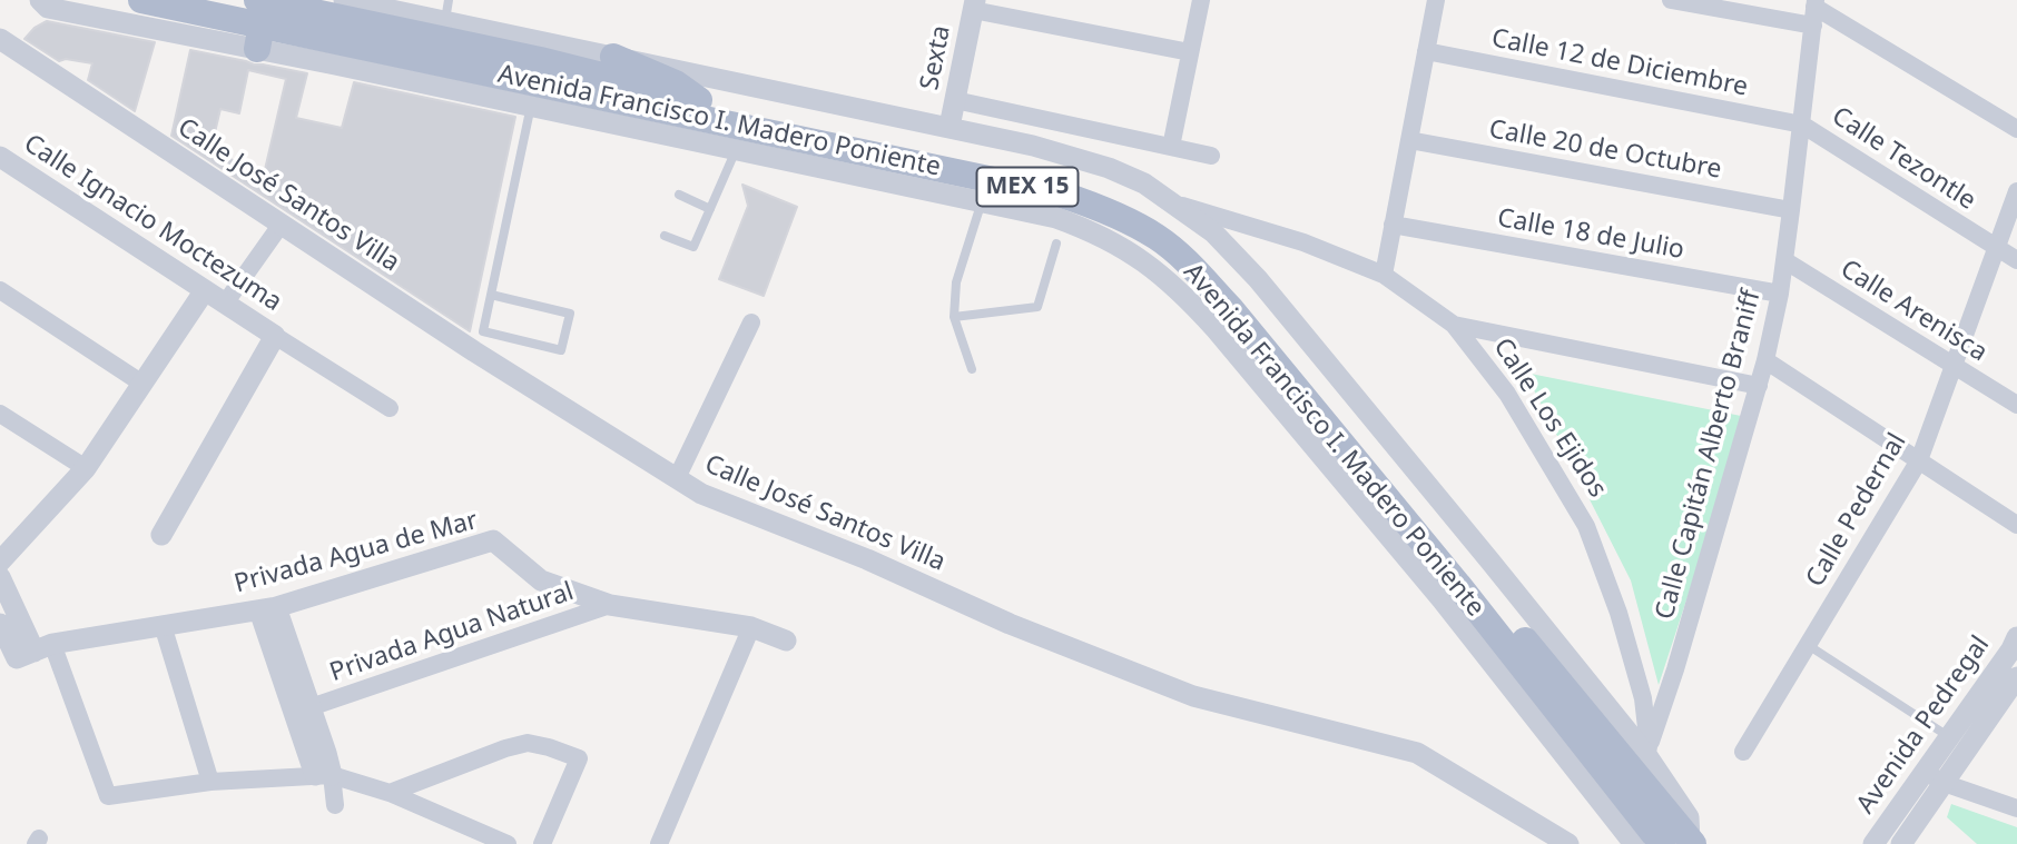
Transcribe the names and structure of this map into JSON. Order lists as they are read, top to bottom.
{
  "streets": {
    "main road": ["Avenida Francisco I. Madero Poniente", "MEX 15"],
    "street": [
      "Sexta",
      "Calle 12 de Diciembre",
      "Calle 20 de Octubre",
      "Calle Tezontle",
      "Calle José Santos Villa",
      "Calle Ignacio Moctezuma",
      "Calle 18 de Julio",
      "Calle Arenisca",
      "Calle Los Ejidos",
      "Calle Capitán Alberto Braniff",
      "Calle Pedernal",
      "Privada Agua de Mar",
      "Privada Agua Natural",
      "Avenida Pedregal"
    ]
  },
  "crossings": [
    ["Sexta", "Avenida Francisco I. Madero Poniente"],
    ["Calle 12 de Diciembre", "Calle Tezontle"],
    ["Calle 12 de Diciembre", "Calle Capitán Alberto Braniff"],
    ["Avenida Francisco I. Madero Poniente", "Calle Los Ejidos"],
    ["Avenida Francisco I. Madero Poniente", "Calle Capitán Alberto Braniff"],
    ["Calle 20 de Octubre", "Calle Capitán Alberto Braniff"],
    ["Calle Tezontle", "Calle Capitán Alberto Braniff"],
    ["Calle Tezontle", "Calle Pedernal"],
    ["Calle 18 de Julio", "Calle Capitán Alberto Braniff"],
    ["Calle Arenisca", "Calle Capitán Alberto Braniff"],
    ["Calle Arenisca", "Calle Pedernal"],
    ["Calle Los Ejidos", "Calle Capitán Alberto Braniff"],
    ["Privada Agua de Mar", "Privada Agua Natural"]
  ]
}
